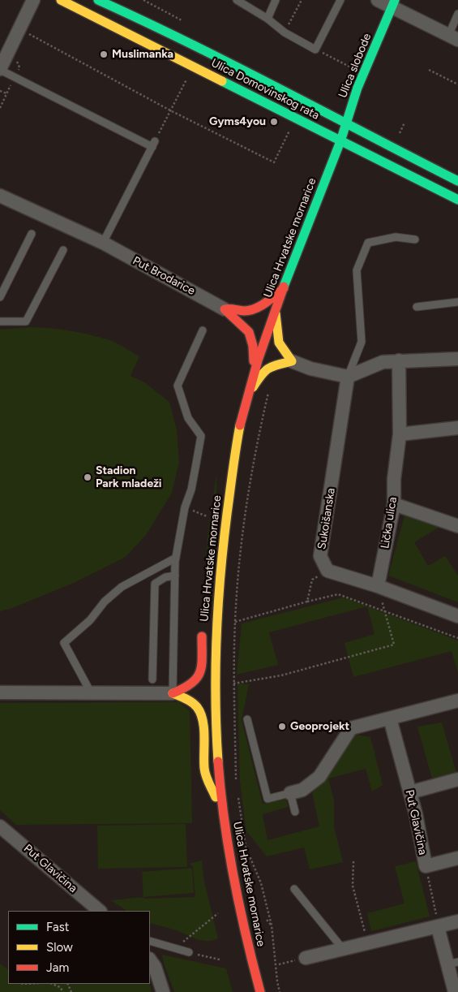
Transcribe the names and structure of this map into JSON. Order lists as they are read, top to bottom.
{
  "streets": {
    "main road": ["Ulica slobode", "Ulica Domovinskog rata", "Ulica Hrvatske mornarice"],
    "street": [
      "Put Brodarice",
      "Sukoišanska",
      "Lička ulica",
      "Put Glavičina"
    ]
  },
  "crossings": [
    ["Ulica slobode", "Ulica Domovinskog rata"],
    ["Ulica slobode", "Ulica Hrvatske mornarice"],
    ["Ulica Domovinskog rata", "Ulica Hrvatske mornarice"]
  ],
  "places": [
    "Muslimanka",
    "Gyms4you",
    "Stadion Park mladeži",
    "Geoprojekt"
  ],
  "legend": ["Fast", "Slow", "Jam"]
}
